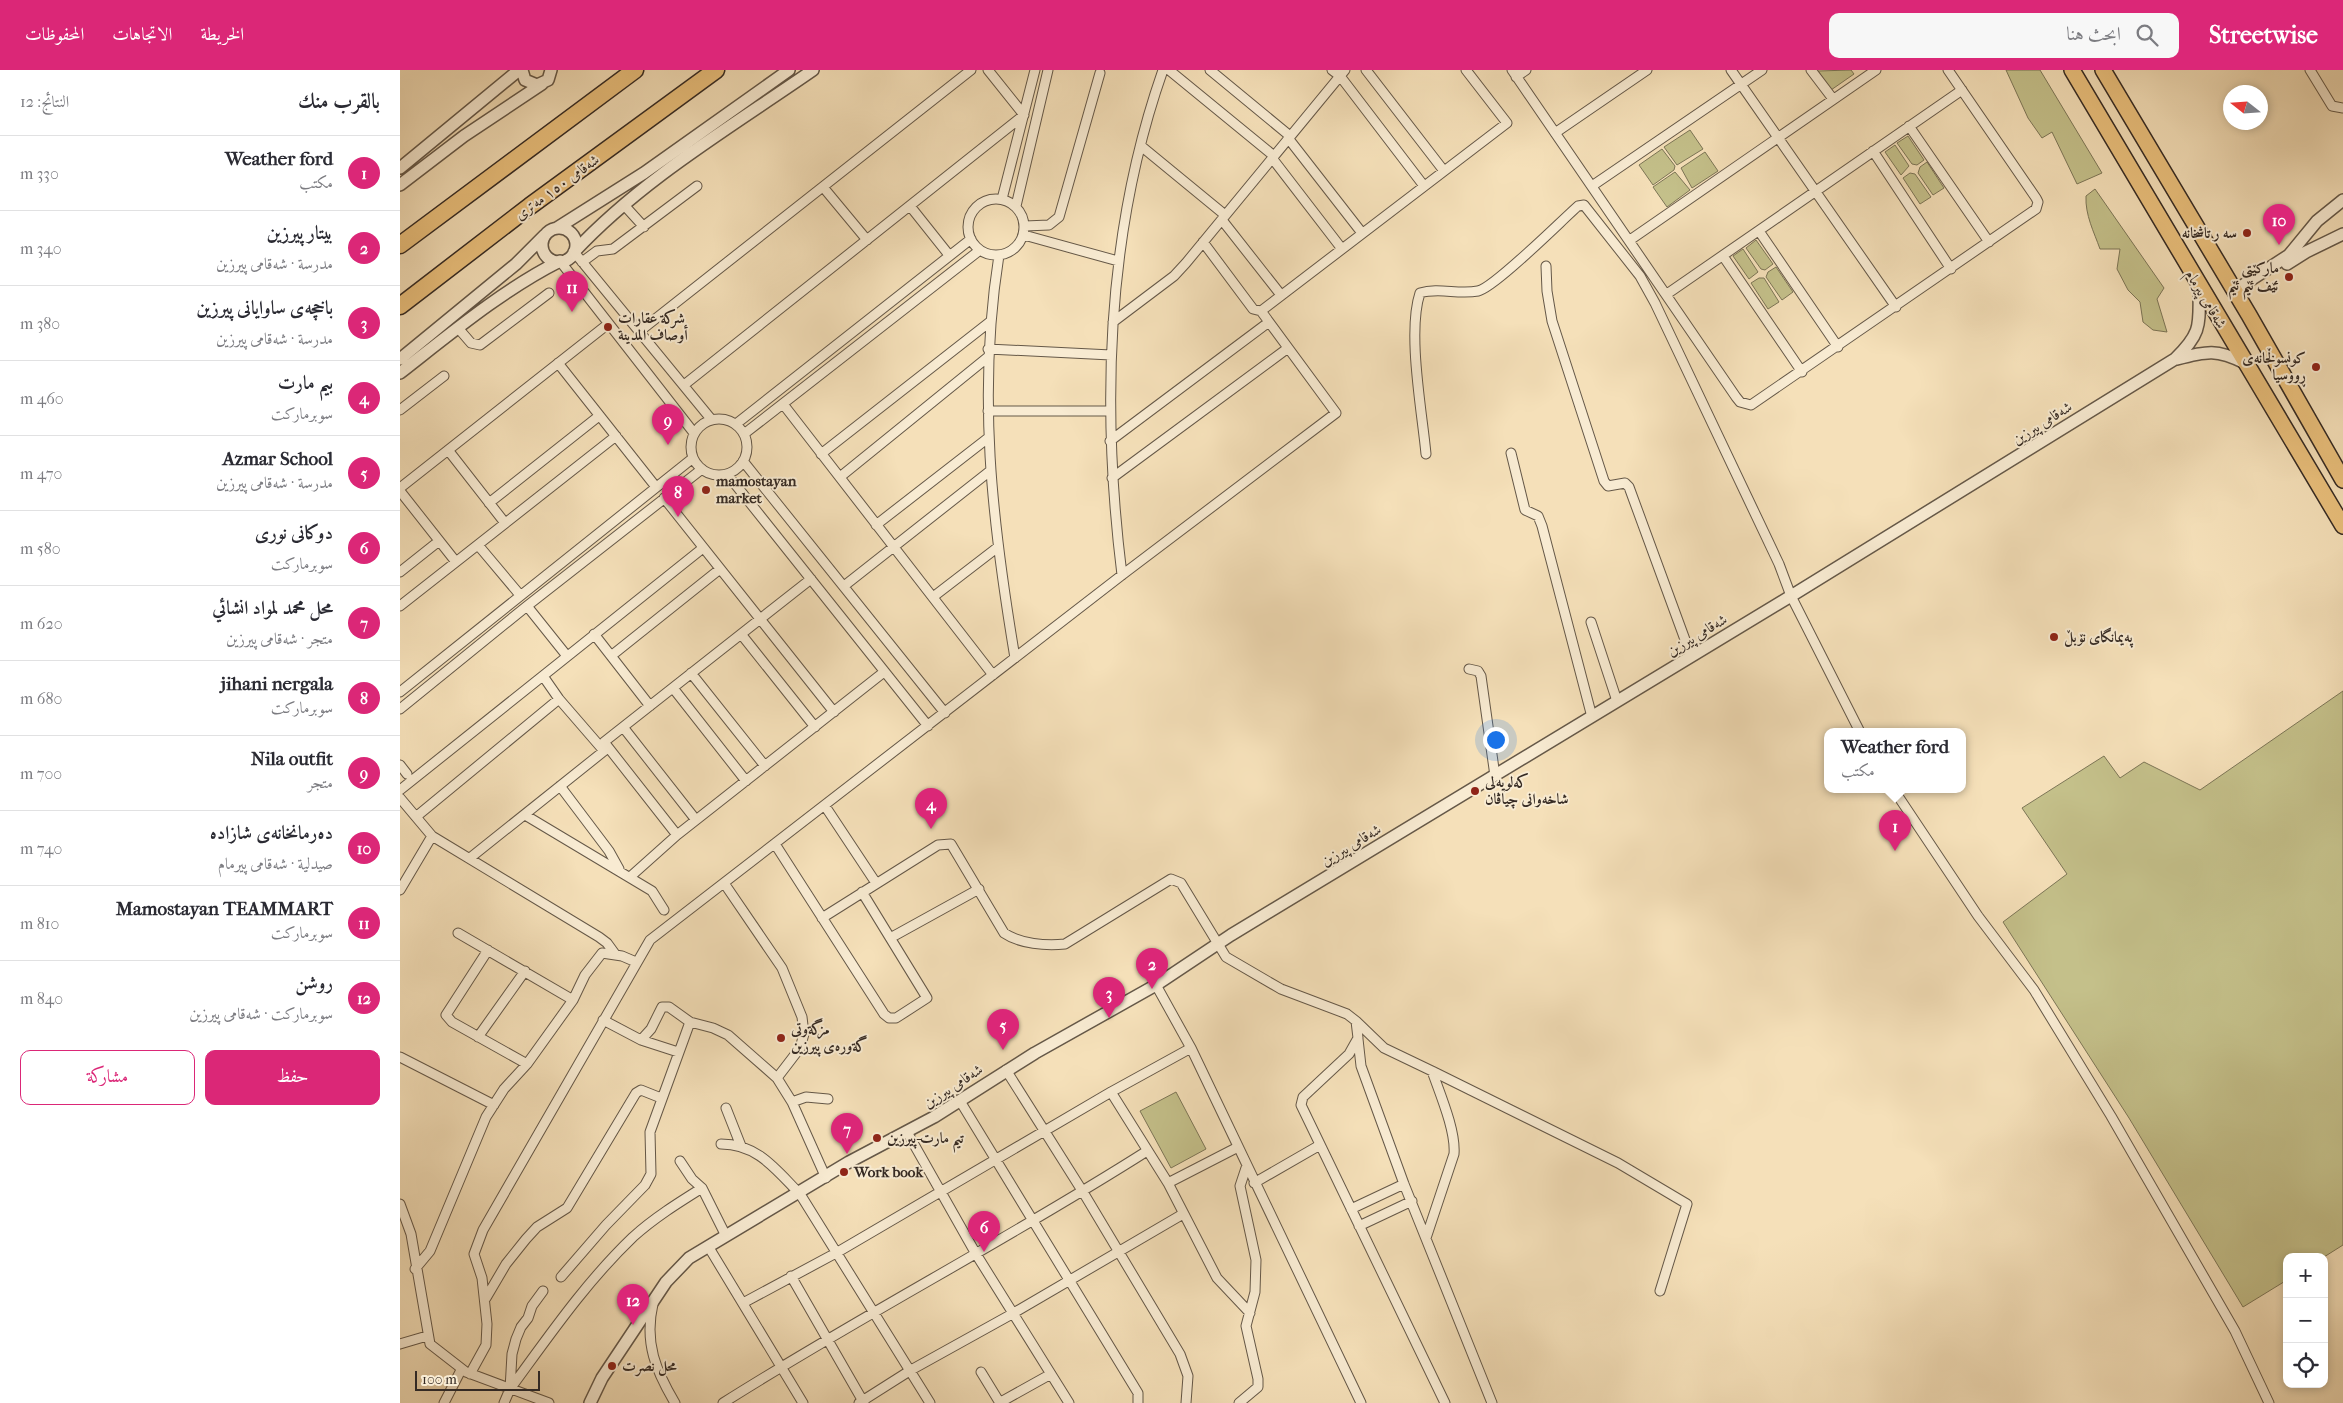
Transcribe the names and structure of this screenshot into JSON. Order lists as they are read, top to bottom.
{
  "streets": {
    "highway": ["شەقامی ١٥٠ مەتری", "شەقامی پیرمام"],
    "street": ["شەقامی پیرزین"]
  },
  "places": [
    "سه ر تاشخانه",
    "مارکێتی ئێف ئێم ئێم",
    "شركة عقارات أوصاف المدينة",
    "کونسوڵخانەی ڕووسیا",
    "mamostayan market",
    "پەیمانگای نۆبڵ",
    "کەلوپەلی شاخەوانی چیاڤان",
    "مزگةوتی گةورەی پیرزین",
    "تیم مارت-پیرزین",
    "Work book",
    "محل نصرت"
  ],
  "scale_bar": "100 m",
  "north": "left",
  "page": {
    "header": "Streetwise",
    "search": "ابحث هنا",
    "nav": ["الخريطة", "الاتجاهات", "المحفوظات"],
    "heading": ["بالقرب منك", "النتائج: 12"],
    "list": [
      {
        "mark": "1",
        "name": "Weather ford",
        "note": "مكتب",
        "value": "330 m"
      },
      {
        "mark": "2",
        "name": "بيتار پيرزين",
        "note": "مدرسة · شەقامی پیرزین",
        "value": "340 m"
      },
      {
        "mark": "3",
        "name": "باخچەی ساوایانی پیرزین",
        "note": "مدرسة · شەقامی پیرزین",
        "value": "380 m"
      },
      {
        "mark": "4",
        "name": "بیم مارت",
        "note": "سوبرماركت",
        "value": "460 m"
      },
      {
        "mark": "5",
        "name": "Azmar School",
        "note": "مدرسة · شەقامی پیرزین",
        "value": "470 m"
      },
      {
        "mark": "6",
        "name": "دوکانی نوری",
        "note": "سوبرماركت",
        "value": "580 m"
      },
      {
        "mark": "7",
        "name": "محل محمد لمواد انشائي",
        "note": "متجر · شەقامی پیرزین",
        "value": "620 m"
      },
      {
        "mark": "8",
        "name": "jihani nergala",
        "note": "سوبرماركت",
        "value": "680 m"
      },
      {
        "mark": "9",
        "name": "Nila outfit",
        "note": "متجر",
        "value": "700 m"
      },
      {
        "mark": "10",
        "name": "دەرمانخانەی شازادە",
        "note": "صيدلية · شەقامی پیرمام",
        "value": "740 m"
      },
      {
        "mark": "11",
        "name": "Mamostayan TEAMMART",
        "note": "سوبرماركت",
        "value": "810 m"
      },
      {
        "mark": "12",
        "name": "روشن",
        "note": "سوبرماركت · شەقامی پیرزین",
        "value": "840 m"
      }
    ],
    "pins": [
      "10",
      "11",
      "9",
      "8",
      "4",
      "1",
      "2",
      "3",
      "5",
      "7",
      "6",
      "12"
    ],
    "popup": ["Weather ford", "مكتب"],
    "buttons": ["حفظ", "مشاركة"],
    "map_buttons": ["+", "−"],
    "scale": "100 m"
  }
}
